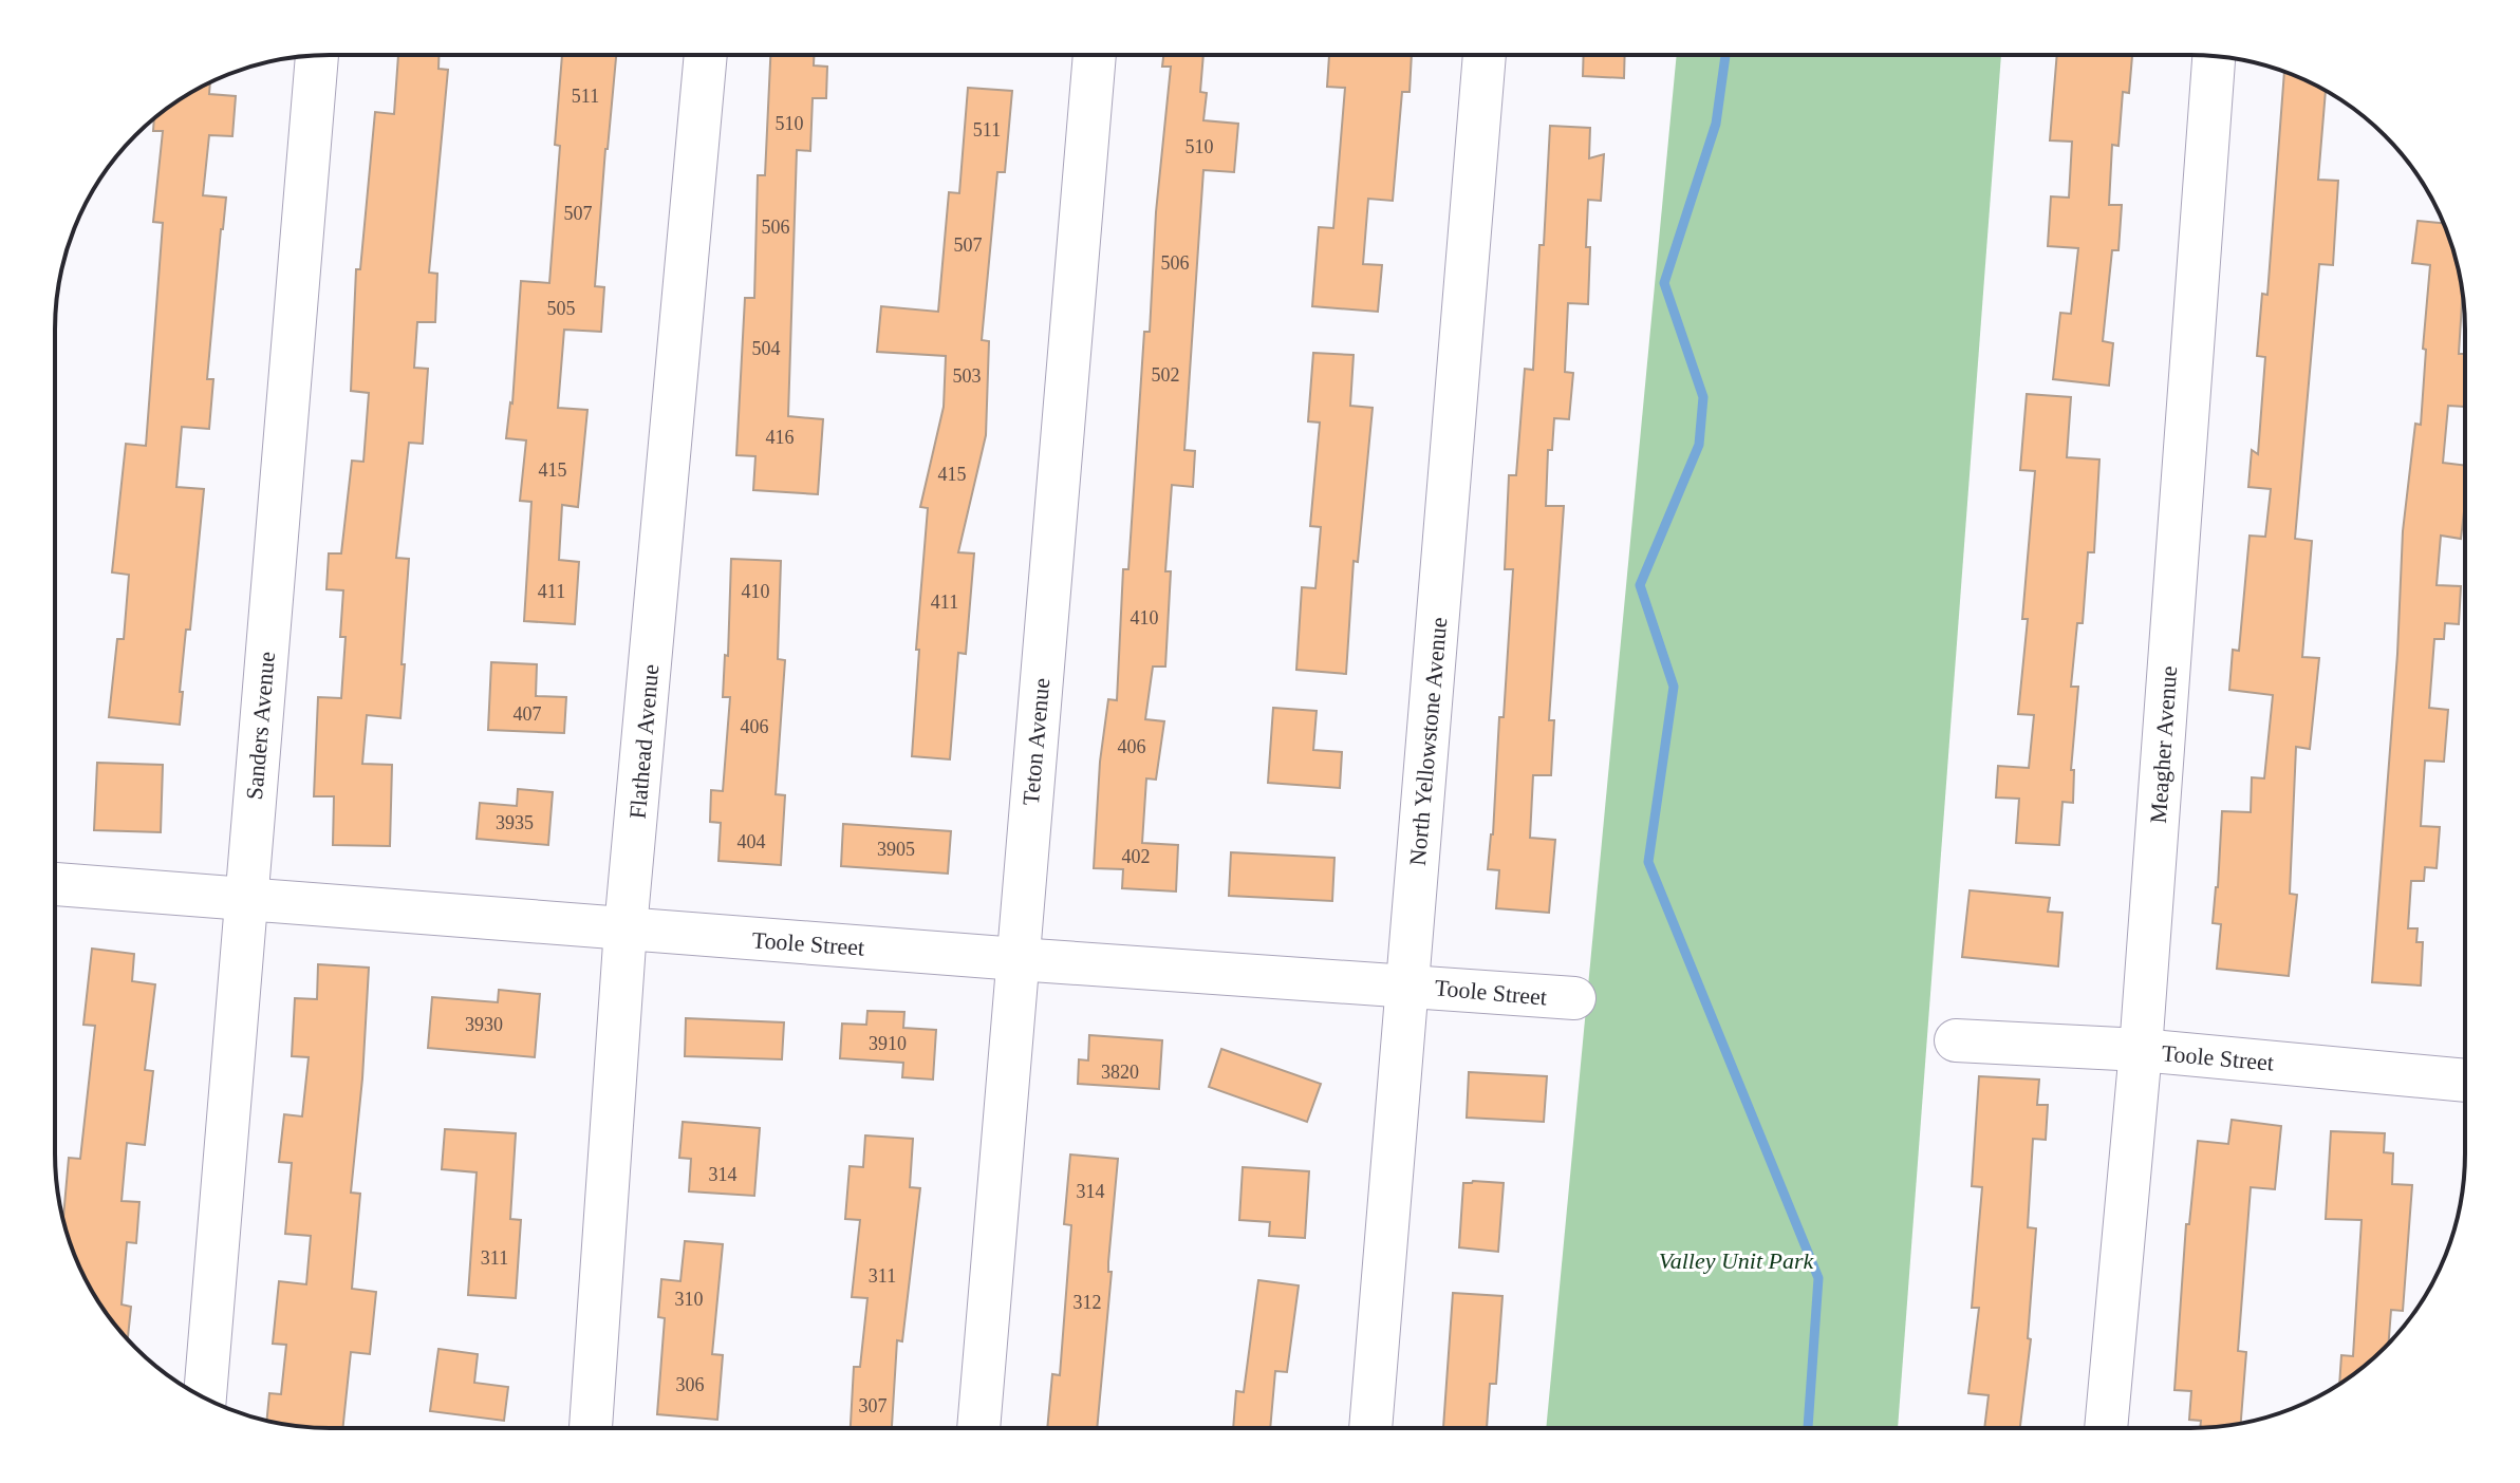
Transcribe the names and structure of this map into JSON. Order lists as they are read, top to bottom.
{
  "streets": {
    "street": [
      "Sanders Avenue",
      "Flathead Avenue",
      "Teton Avenue",
      "North Yellowstone Avenue",
      "Meagher Avenue",
      "Toole Street"
    ]
  },
  "crossings": [
    ["Sanders Avenue", "Toole Street"],
    ["Flathead Avenue", "Toole Street"],
    ["Teton Avenue", "Toole Street"],
    ["North Yellowstone Avenue", "Toole Street"],
    ["Meagher Avenue", "Toole Street"]
  ],
  "parks": ["Valley Unit Park"],
  "house_numbers": [
    "511",
    "510",
    "511",
    "510",
    "507",
    "506",
    "507",
    "506",
    "505",
    "504",
    "502",
    "503",
    "416",
    "415",
    "415",
    "411",
    "410",
    "411",
    "410",
    "407",
    "406",
    "406",
    "3935",
    "404",
    "3905",
    "402",
    "3930",
    "3910",
    "3820",
    "314",
    "314",
    "311",
    "311",
    "310",
    "312",
    "306",
    "307"
  ]
}
